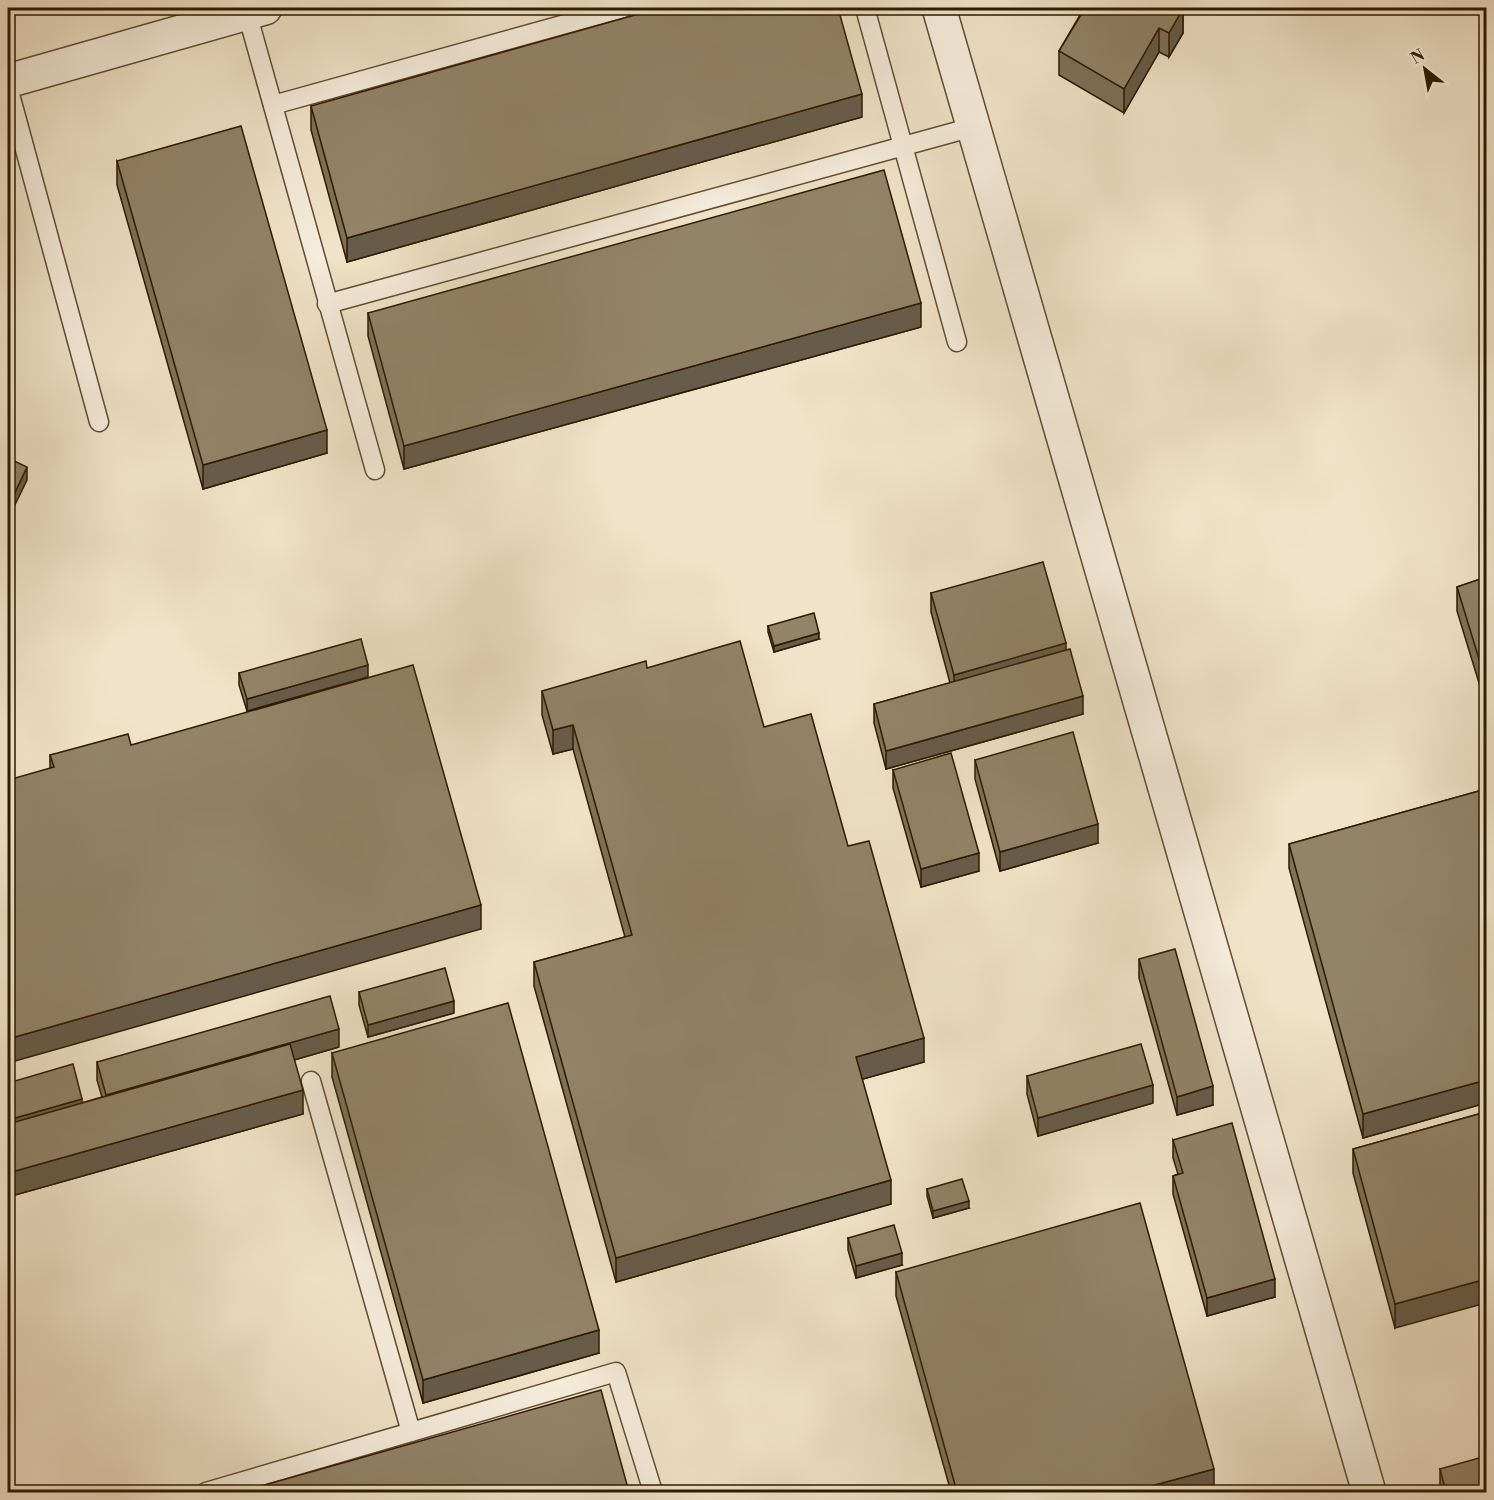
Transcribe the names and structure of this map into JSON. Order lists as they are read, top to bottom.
{
  "north": "top left"
}
